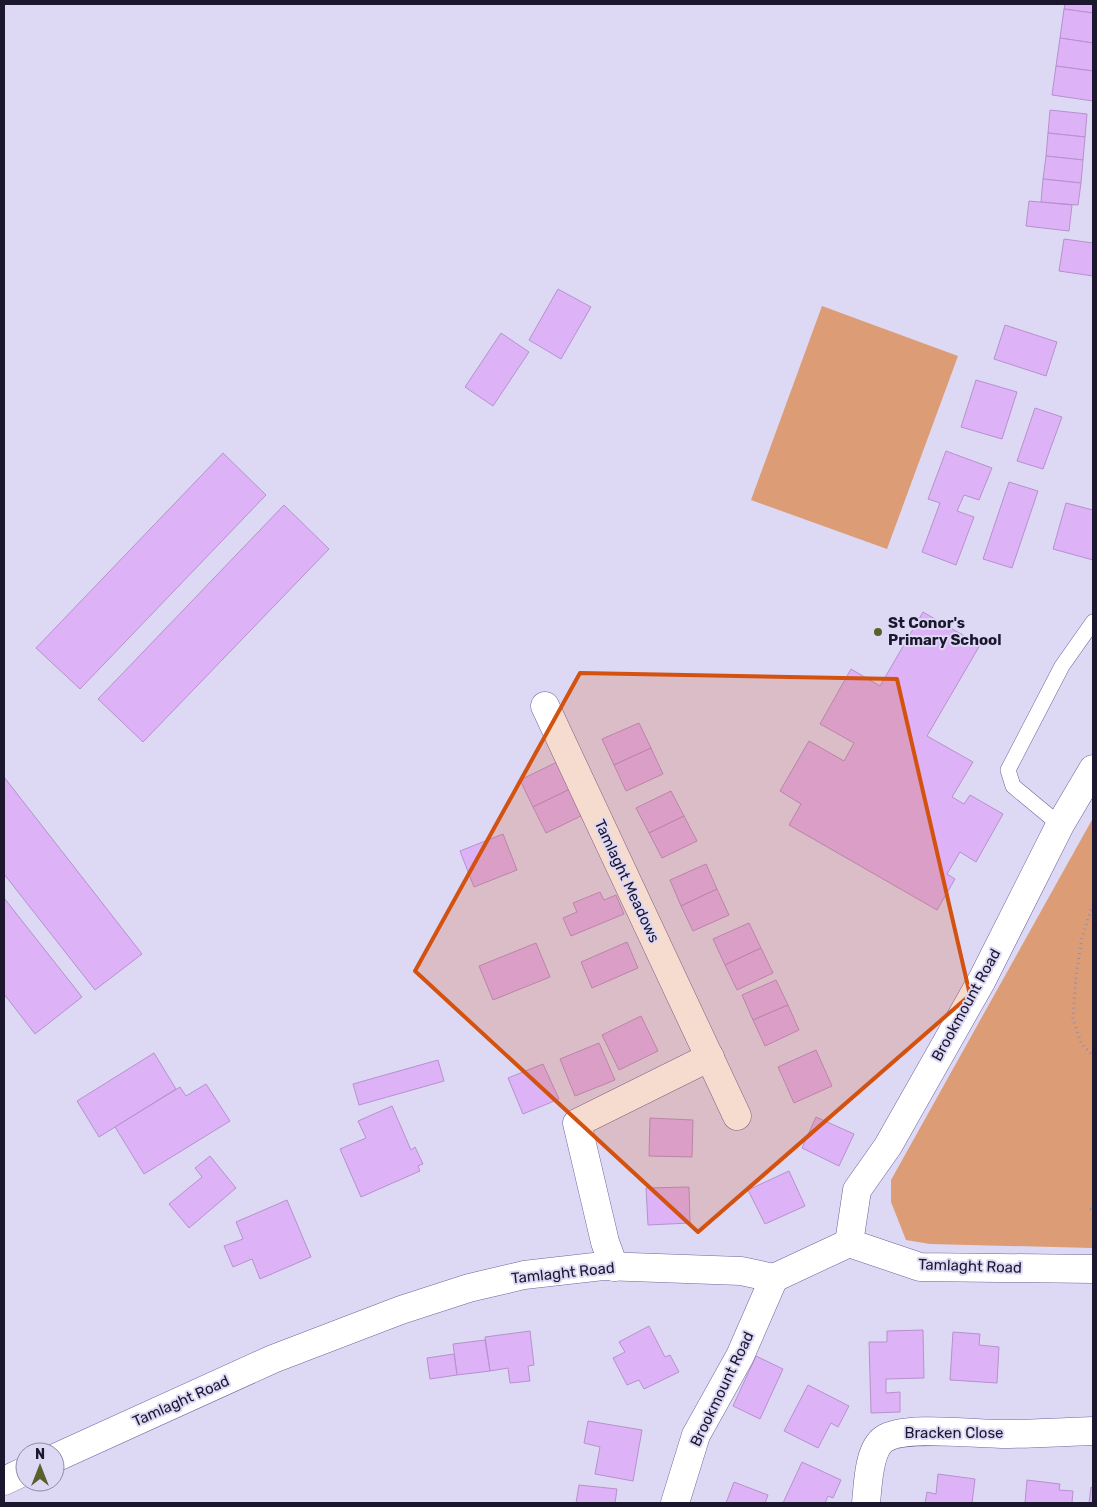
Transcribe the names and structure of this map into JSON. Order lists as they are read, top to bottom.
{
  "streets": {
    "street": [
      "Tamlaght Meadows",
      "Brookmount Road",
      "Tamlaght Road",
      "Bracken Close"
    ]
  },
  "crossings": [
    ["Brookmount Road", "Tamlaght Road"]
  ],
  "places": ["St Conor's Primary School"],
  "north": "top"
}
